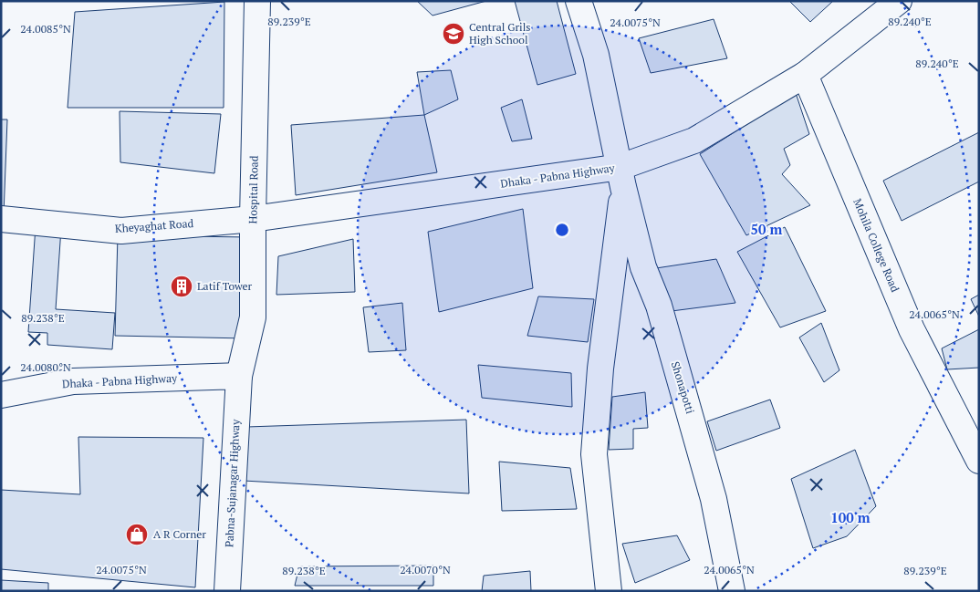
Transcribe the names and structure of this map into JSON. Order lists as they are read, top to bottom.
{
  "streets": {
    "main road": [
      "Dhaka - Pabna Highway",
      "Hospital Road",
      "Kheyaghat Road",
      "Mohila College Road",
      "Shonapotti",
      "Pabna-Sujanagar Highway"
    ]
  },
  "crossings": [
    ["Dhaka - Pabna Highway", "Hospital Road"],
    ["Dhaka - Pabna Highway", "Kheyaghat Road"],
    ["Dhaka - Pabna Highway", "Mohila College Road"],
    ["Dhaka - Pabna Highway", "Shonapotti"],
    ["Dhaka - Pabna Highway", "Pabna-Sujanagar Highway"],
    ["Hospital Road", "Kheyaghat Road"],
    ["Hospital Road", "Pabna-Sujanagar Highway"]
  ],
  "places": {
    "school or university": ["Central Grils High School"],
    "building": ["Latif Tower"],
    "shop": ["A R Corner"]
  },
  "coordinates": [
    "89.239°E",
    "89.240°E",
    "24.0075°N",
    "24.0085°N",
    "24.0065°N",
    "89.238°E",
    "24.0080°N",
    "24.0070°N"
  ],
  "rings": ["50 m", "100 m"]
}
